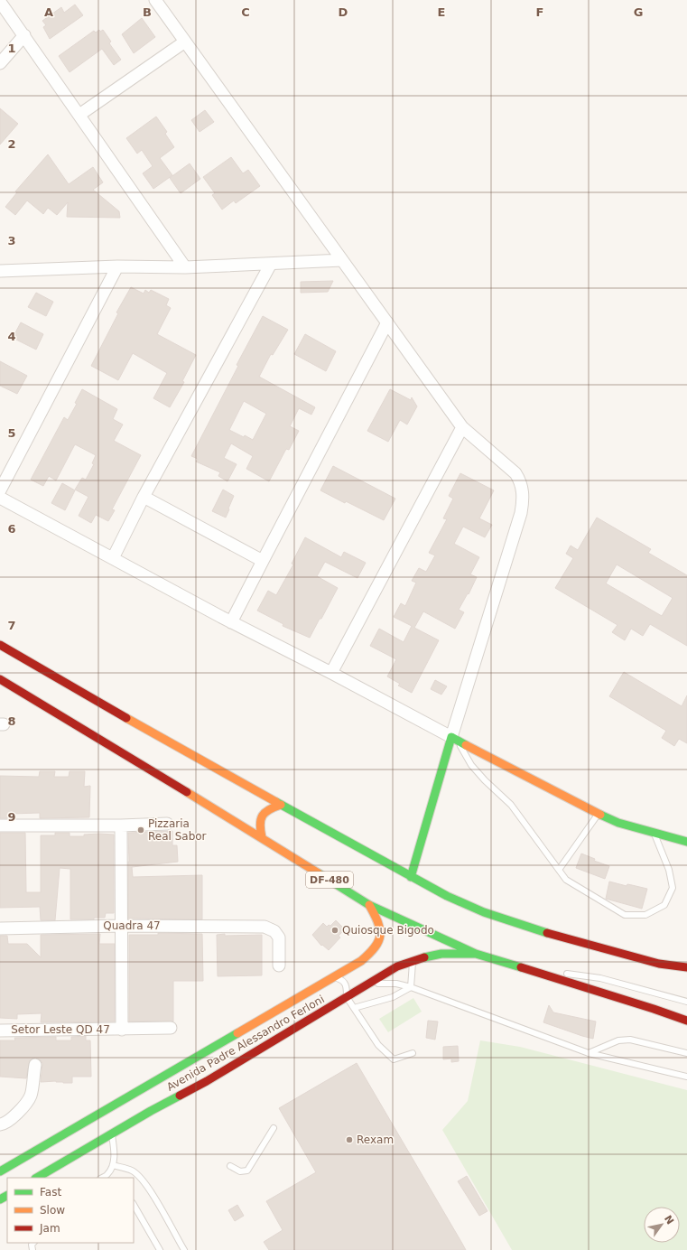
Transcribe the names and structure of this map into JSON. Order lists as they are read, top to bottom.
{
  "streets": {
    "main road": ["DF-480", "Avenida Padre Alessandro Ferloni"],
    "street": ["Quadra 47", "Setor Leste QD 47"]
  },
  "crossings": [
    ["DF-480", "Avenida Padre Alessandro Ferloni"],
    ["Quadra 47", "Setor Leste QD 47"]
  ],
  "places": ["Pizzaria Real Sabor", "Quiosque Bigodo", "Rexam"],
  "legend": ["Fast", "Slow", "Jam"],
  "north": "top right",
  "grid": {
    "columns": [
      "A",
      "B",
      "C",
      "D",
      "E",
      "F",
      "G"
    ],
    "rows": [
      "1",
      "2",
      "3",
      "4",
      "5",
      "6",
      "7",
      "8",
      "9"
    ]
  }
}
